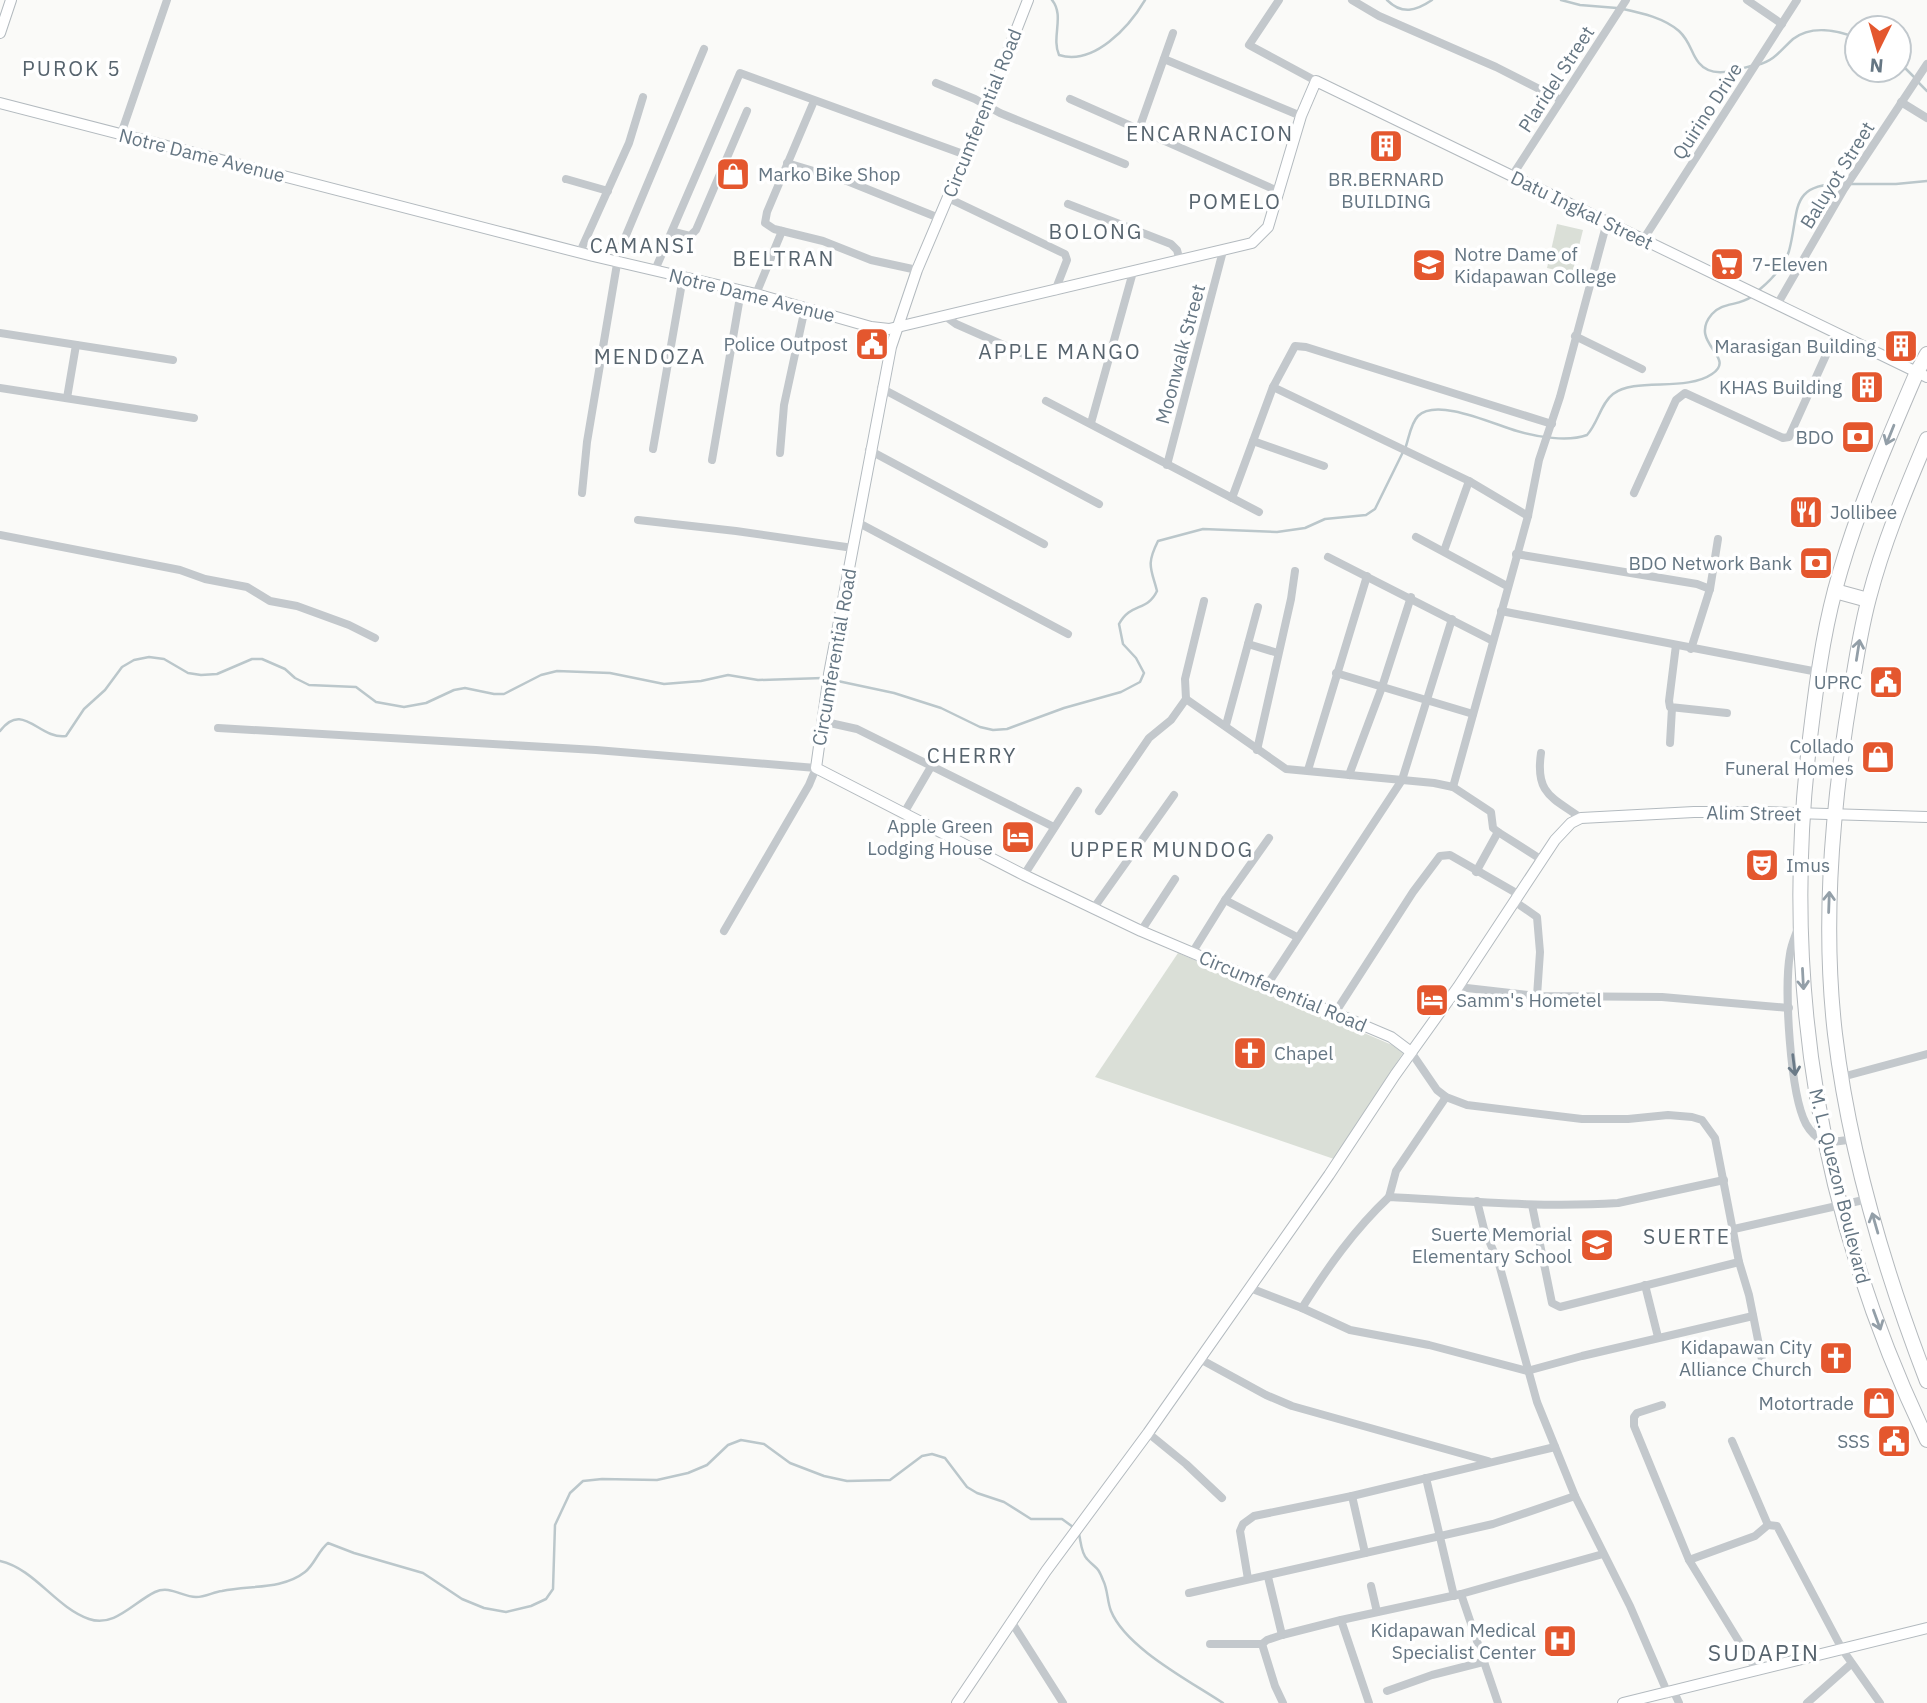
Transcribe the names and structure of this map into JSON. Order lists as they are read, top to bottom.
{
  "streets": {
    "highway": ["M. L. Quezon Boulevard"],
    "street": [
      "Plaridel Street",
      "Quirino Drive",
      "Circumferential Road",
      "Notre Dame Avenue",
      "Baluyot Street",
      "Datu Ingkal Street",
      "Moonwalk Street",
      "Alim Street"
    ]
  },
  "crossings": [
    ["Plaridel Street", "Datu Ingkal Street"],
    ["Quirino Drive", "Datu Ingkal Street"],
    ["Circumferential Road", "Notre Dame Avenue"],
    ["Notre Dame Avenue", "Datu Ingkal Street"],
    ["Notre Dame Avenue", "Moonwalk Street"],
    ["Baluyot Street", "Datu Ingkal Street"],
    ["Datu Ingkal Street", "M. L. Quezon Boulevard"],
    ["Alim Street", "M. L. Quezon Boulevard"]
  ],
  "districts": [
    "PUROK 5",
    "ENCARNACION",
    "POMELO",
    "BOLONG",
    "CAMANSI",
    "BELTRAN",
    "APPLE MANGO",
    "MENDOZA",
    "CHERRY",
    "UPPER MUNDOG",
    "SUERTE",
    "SUDAPIN"
  ],
  "places": {
    "building": ["BR.BERNARD BUILDING", "Marasigan Building", "KHAS Building"],
    "shop": ["Marko Bike Shop", "Collado Funeral Homes", "Motortrade"],
    "supermarket": ["7-Eleven"],
    "school or university": ["Notre Dame of Kidapawan College", "Suerte Memorial Elementary School"],
    "public building": ["Police Outpost", "UPRC", "SSS"],
    "bank": ["BDO", "BDO Network Bank"],
    "restaurant": ["Jollibee"],
    "hotel": ["Apple Green Lodging House", "Samm's Hometel"],
    "theatre": ["Imus"],
    "church": ["Chapel", "Kidapawan City Alliance Church"],
    "hospital": ["Kidapawan Medical Specialist Center"]
  },
  "north": "bottom"
}
